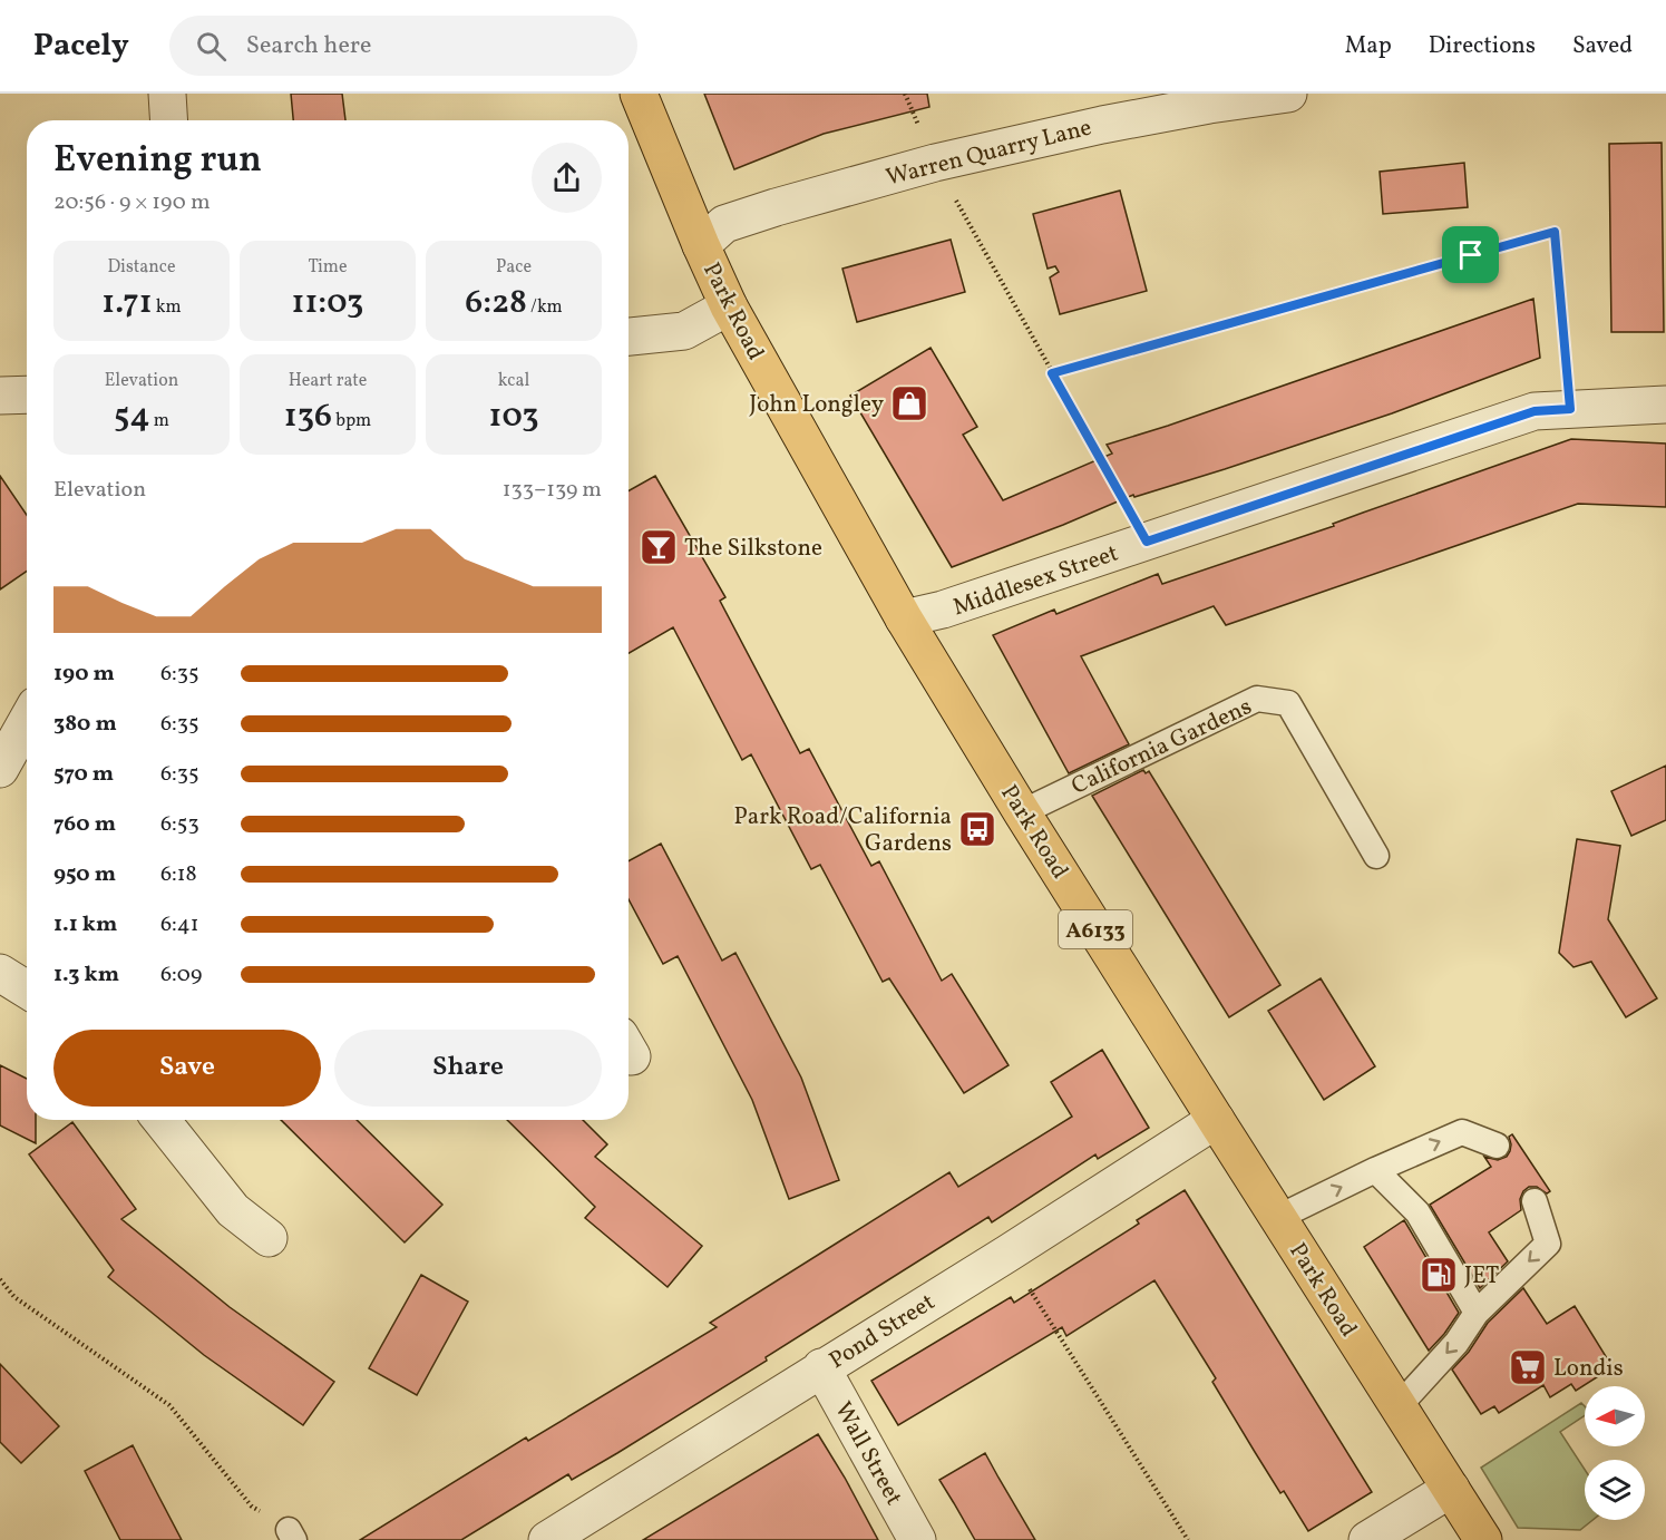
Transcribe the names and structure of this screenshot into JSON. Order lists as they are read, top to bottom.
{
  "streets": {
    "highway": ["Park Road", "A6133"],
    "street": [
      "Warren Quarry Lane",
      "Middlesex Street",
      "Pond Street",
      "Wall Street"
    ],
    "lane": ["California Gardens"]
  },
  "crossings": [
    ["Warren Quarry Lane", "Park Road"],
    ["Park Road", "Middlesex Street"],
    ["Park Road", "California Gardens"],
    ["Park Road", "Pond Street"],
    ["Pond Street", "Wall Street"]
  ],
  "places": {
    "shop": ["John Longley"],
    "bar": ["The Silkstone"],
    "bus stop": ["Park Road/California Gardens"],
    "fuel station": ["JET"],
    "supermarket": ["Londis"]
  },
  "north": "left",
  "page": {
    "header": "Pacely",
    "search": "Search here",
    "nav": ["Map", "Directions", "Saved"],
    "heading": ["Evening run", "20:56 · 9 × 190 m"],
    "stats": [
      ["Distance", "1.71 km"],
      ["Time", "11:03"],
      ["Pace", "6:28 /km"],
      ["Elevation", "54 m"],
      ["Heart rate", "136 bpm"],
      ["kcal", "103"]
    ],
    "chart": ["Elevation", "133–139 m"],
    "list": [
      {
        "name": "190 m",
        "note": "6:35"
      },
      {
        "name": "380 m",
        "note": "6:35"
      },
      {
        "name": "570 m",
        "note": "6:35"
      },
      {
        "name": "760 m",
        "note": "6:53"
      },
      {
        "name": "950 m",
        "note": "6:18"
      },
      {
        "name": "1.1 km",
        "note": "6:41"
      },
      {
        "name": "1.3 km",
        "note": "6:09"
      }
    ],
    "buttons": ["Save", "Share"]
  }
}
